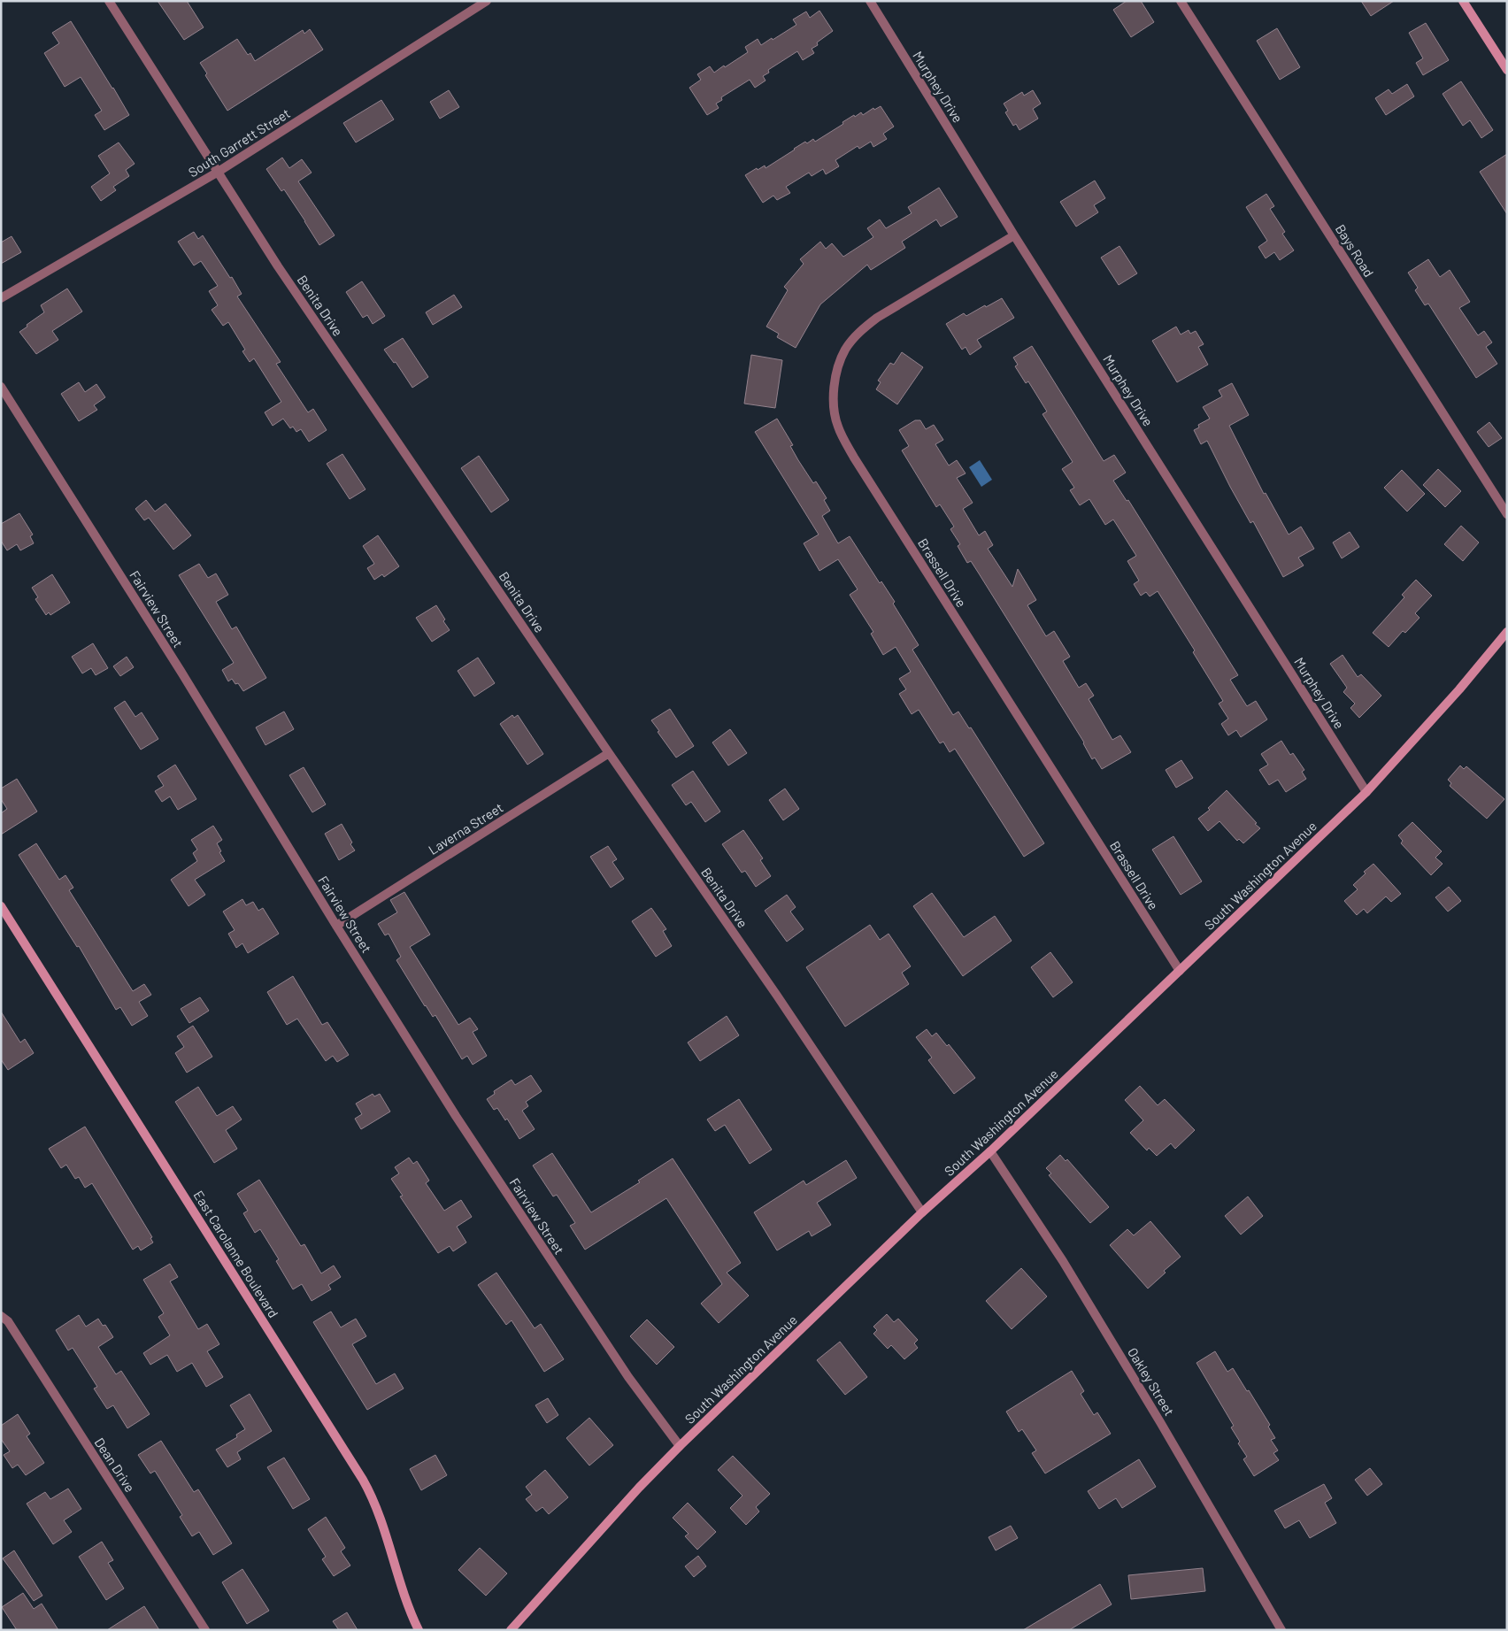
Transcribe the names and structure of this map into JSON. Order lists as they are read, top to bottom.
{
  "streets": {
    "street": [
      "Murphey Drive",
      "South Garrett Street",
      "Bays Road",
      "Benita Drive",
      "Brassell Drive",
      "Fairview Street",
      "Laverna Street",
      "South Washington Avenue",
      "East Carolanne Boulevard",
      "Oakley Street",
      "Dean Drive"
    ]
  },
  "crossings": [
    ["Murphey Drive", "Brassell Drive"],
    ["Murphey Drive", "South Washington Avenue"],
    ["South Garrett Street", "Benita Drive"],
    ["Benita Drive", "Laverna Street"],
    ["Benita Drive", "South Washington Avenue"],
    ["Brassell Drive", "South Washington Avenue"],
    ["Fairview Street", "Laverna Street"],
    ["Fairview Street", "South Washington Avenue"],
    ["South Washington Avenue", "Oakley Street"]
  ]
}
